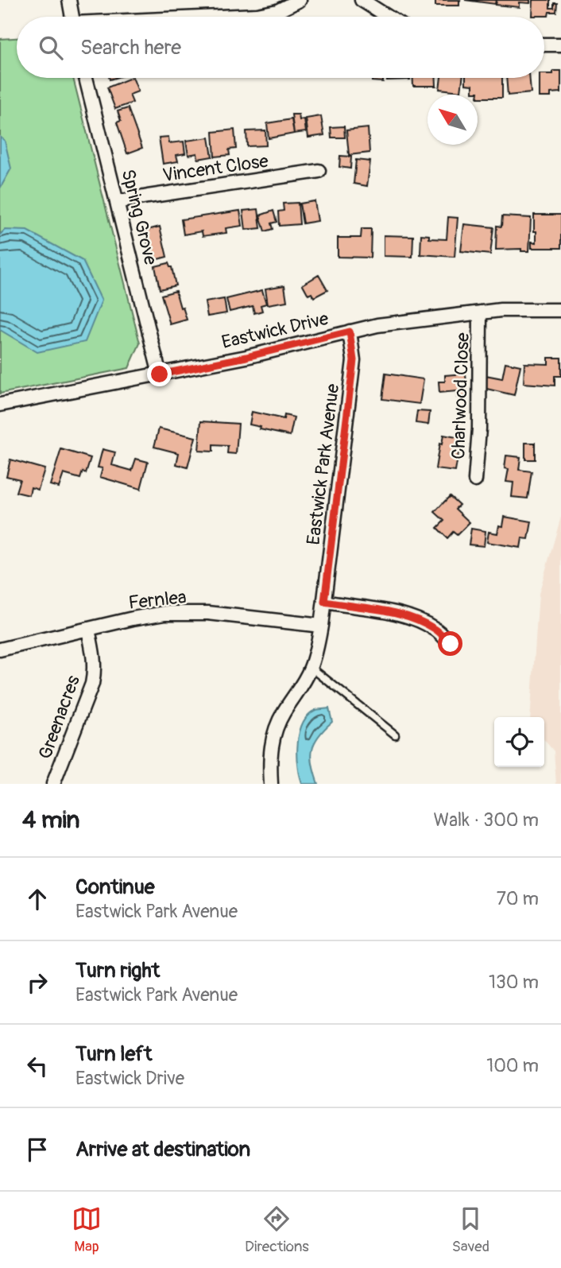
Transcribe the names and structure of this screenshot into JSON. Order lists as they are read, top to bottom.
{
  "streets": {
    "street": [
      "Vincent Close",
      "Spring Grove",
      "Eastwick Drive",
      "Charlwood Close",
      "Eastwick Park Avenue",
      "Fernlea",
      "Greenacres"
    ]
  },
  "crossings": [
    ["Vincent Close", "Spring Grove"],
    ["Spring Grove", "Eastwick Drive"],
    ["Eastwick Drive", "Charlwood Close"],
    ["Eastwick Drive", "Eastwick Park Avenue"],
    ["Eastwick Park Avenue", "Fernlea"],
    ["Fernlea", "Greenacres"]
  ],
  "north": "top left",
  "page": {
    "search": "Search here",
    "heading": ["4 min", "Walk · 300 m"],
    "list": [
      ["Continue", "Eastwick Park Avenue", "70 m"],
      ["Turn right", "Eastwick Park Avenue", "130 m"],
      ["Turn left", "Eastwick Drive", "100 m"],
      "Arrive at destination"
    ],
    "nav": ["Map", "Directions", "Saved"]
  }
}
